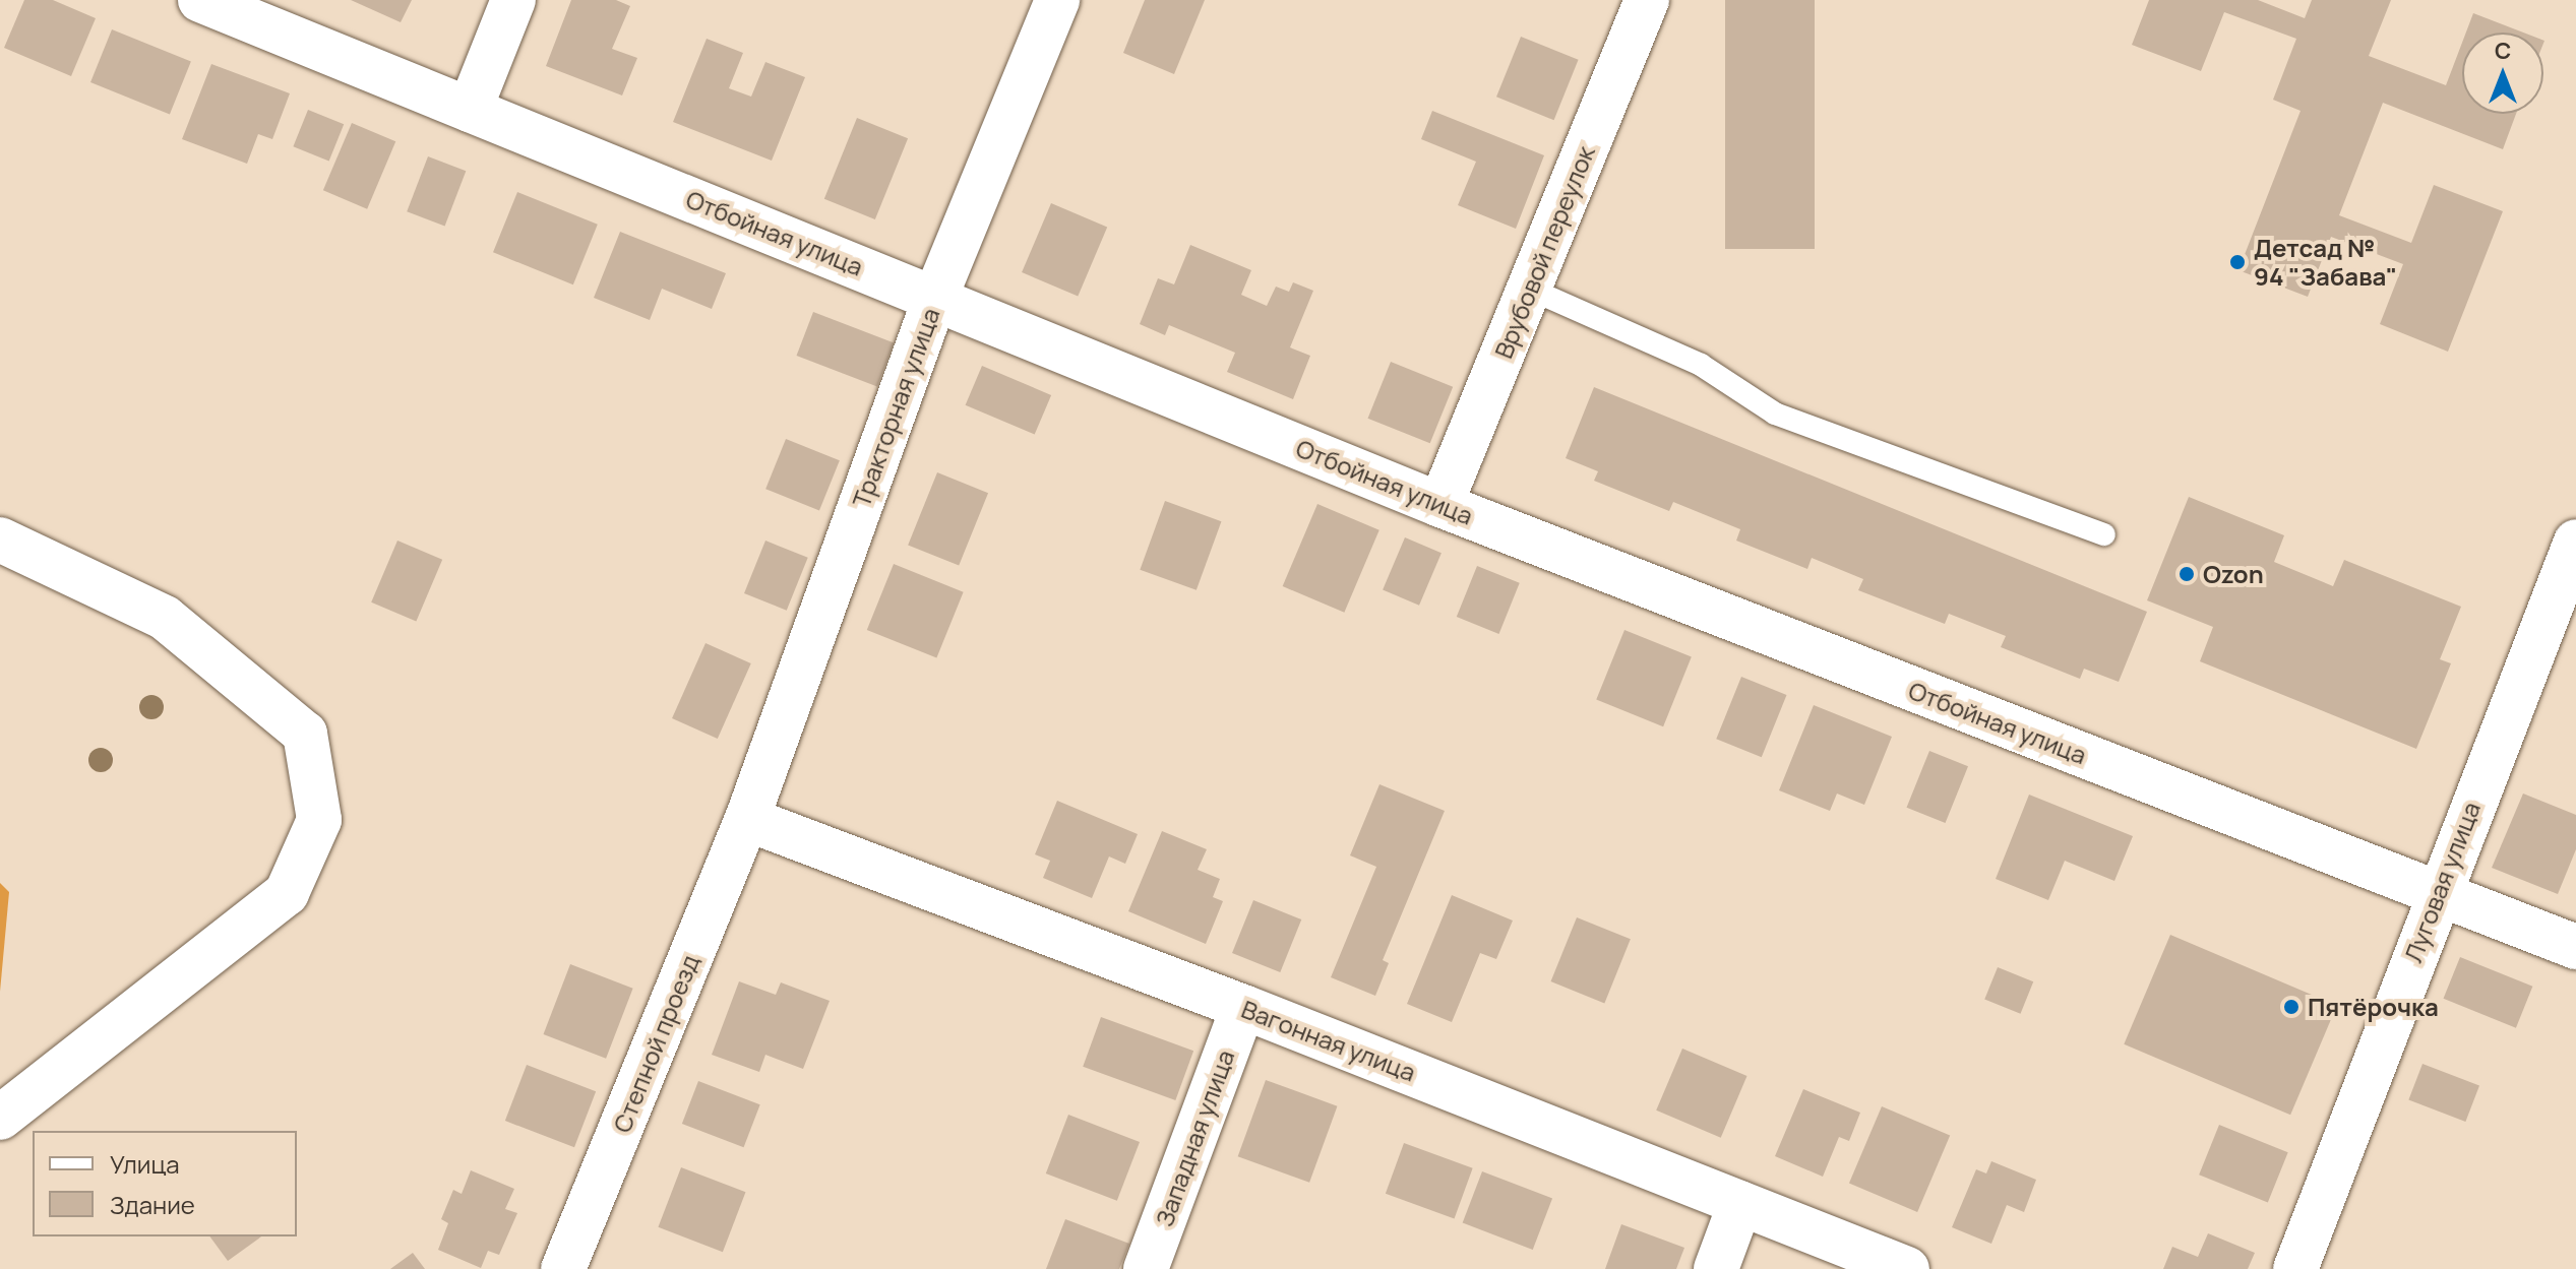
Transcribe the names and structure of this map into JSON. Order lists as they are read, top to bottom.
{
  "streets": {
    "street": [
      "Отбойная улица",
      "Врубовой переулок",
      "Тракторная улица",
      "Луговая улица",
      "Вагонная улица",
      "Степной проезд",
      "Западная улица"
    ]
  },
  "crossings": [
    ["Отбойная улица", "Врубовой переулок"],
    ["Отбойная улица", "Тракторная улица"],
    ["Отбойная улица", "Луговая улица"],
    ["Тракторная улица", "Вагонная улица"],
    ["Тракторная улица", "Степной проезд"],
    ["Вагонная улица", "Степной проезд"],
    ["Вагонная улица", "Западная улица"]
  ],
  "places": ["Детсад № 94 \"Забава\"", "Ozon", "Пятёрочка"],
  "legend": ["Улица", "Здание"],
  "north": "top"
}
